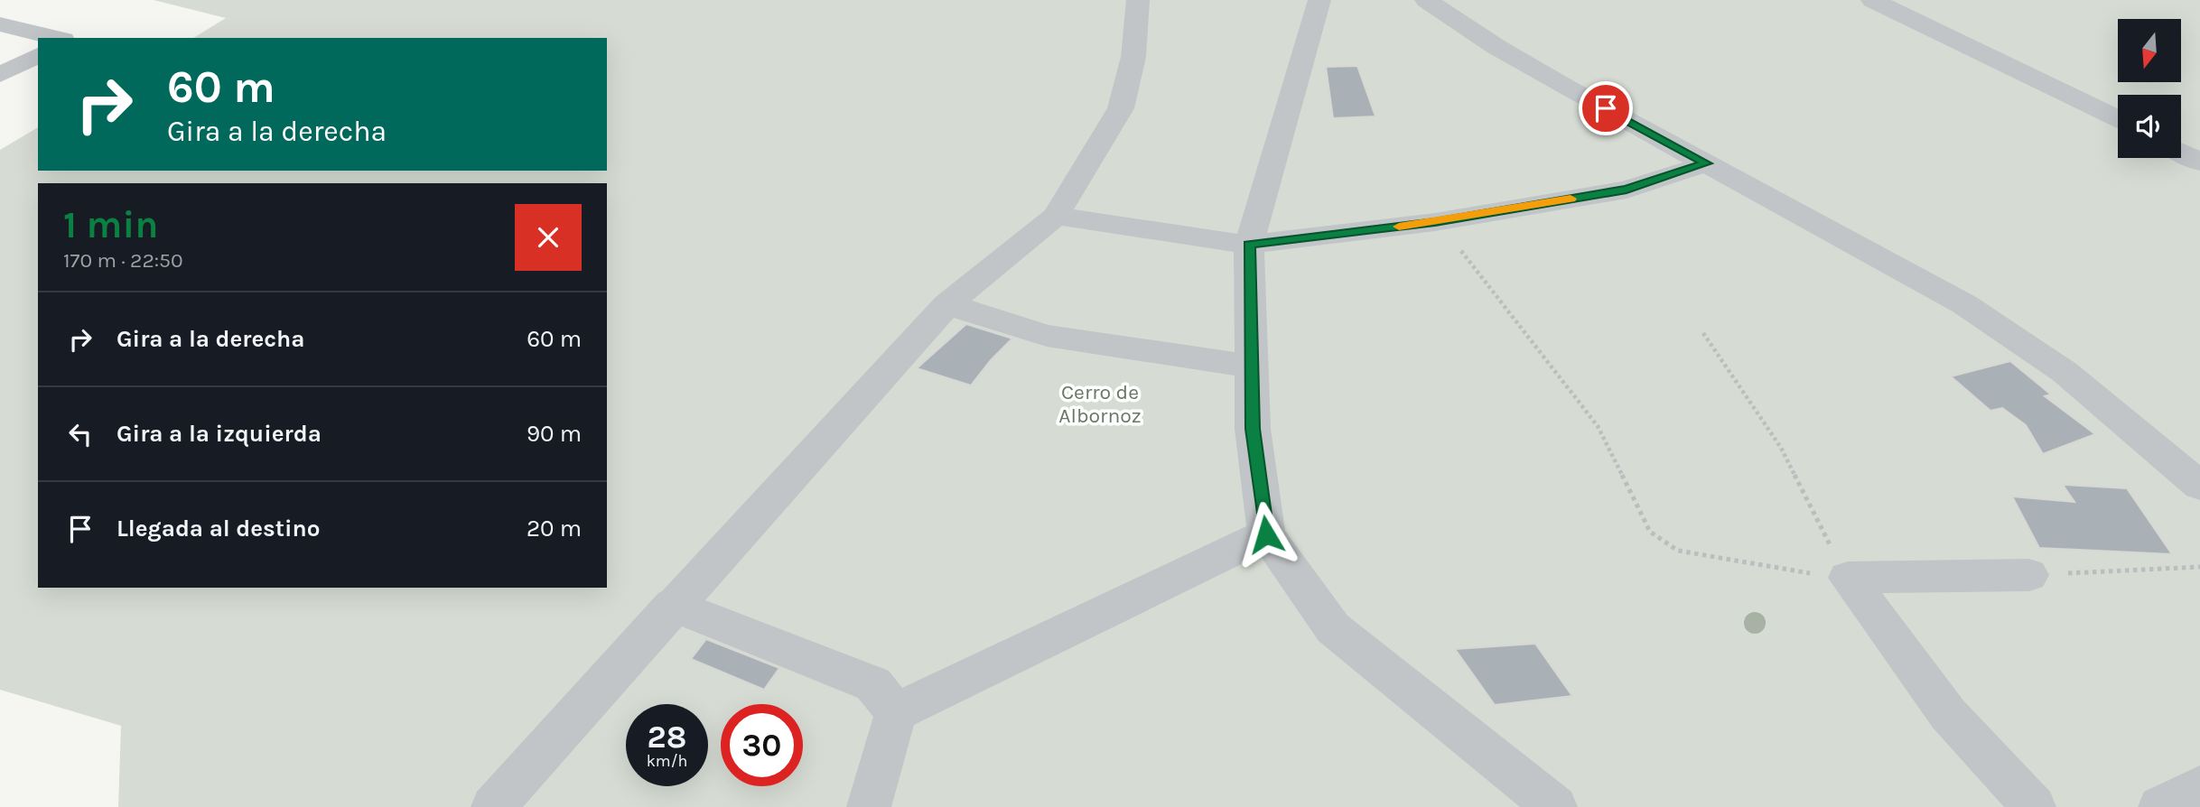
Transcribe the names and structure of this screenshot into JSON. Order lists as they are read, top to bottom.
{
  "parks": ["Cerro de Albornoz"],
  "north": "bottom",
  "page": {
    "turn": ["60 m", "Gira a la derecha"],
    "heading": ["1 min", "170 m · 22:50"],
    "list": [
      {
        "name": "Gira a la derecha",
        "value": "60 m"
      },
      {
        "name": "Gira a la izquierda",
        "value": "90 m"
      },
      {
        "name": "Llegada al destino",
        "value": "20 m"
      }
    ],
    "speed": "28 km/h",
    "limit": "30"
  }
}
